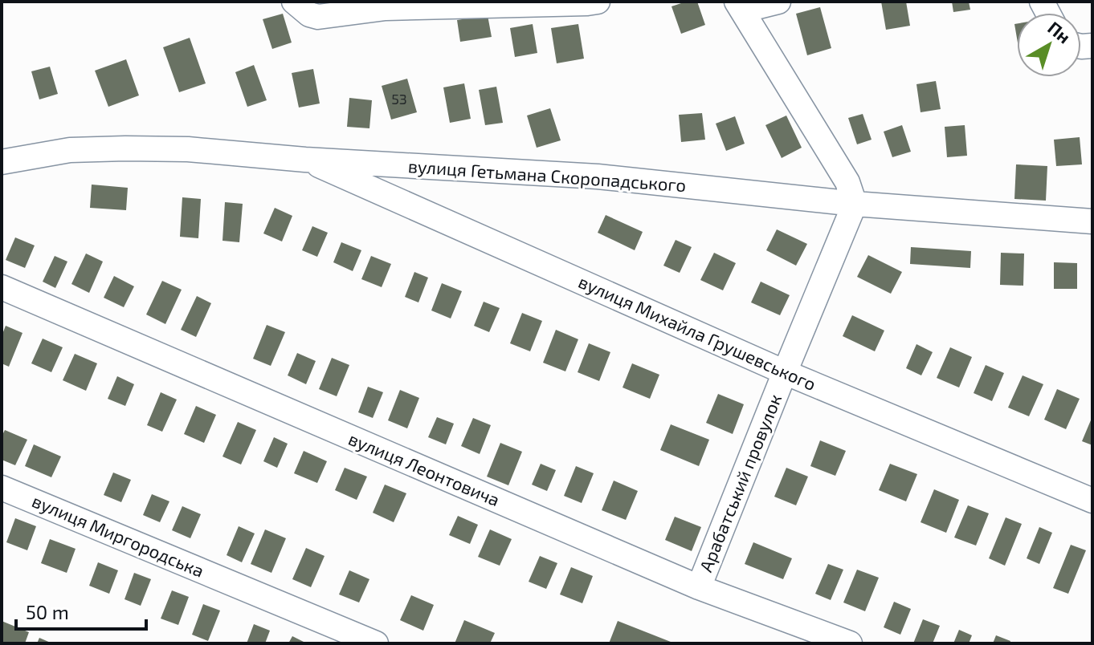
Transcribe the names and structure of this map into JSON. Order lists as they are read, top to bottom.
{
  "streets": {
    "street": [
      "вулиця Гетьмана Скоропадського",
      "вулиця Михайла Грушевського",
      "вулиця Леонтовича",
      "Арабатський провулок",
      "вулиця Миргородська"
    ]
  },
  "crossings": [
    ["вулиця Гетьмана Скоропадського", "вулиця Михайла Грушевського"],
    ["вулиця Гетьмана Скоропадського", "Арабатський провулок"],
    ["вулиця Михайла Грушевського", "Арабатський провулок"],
    ["вулиця Леонтовича", "Арабатський провулок"]
  ],
  "house_numbers": ["53"],
  "scale_bar": "50 m",
  "north": "top right"
}
